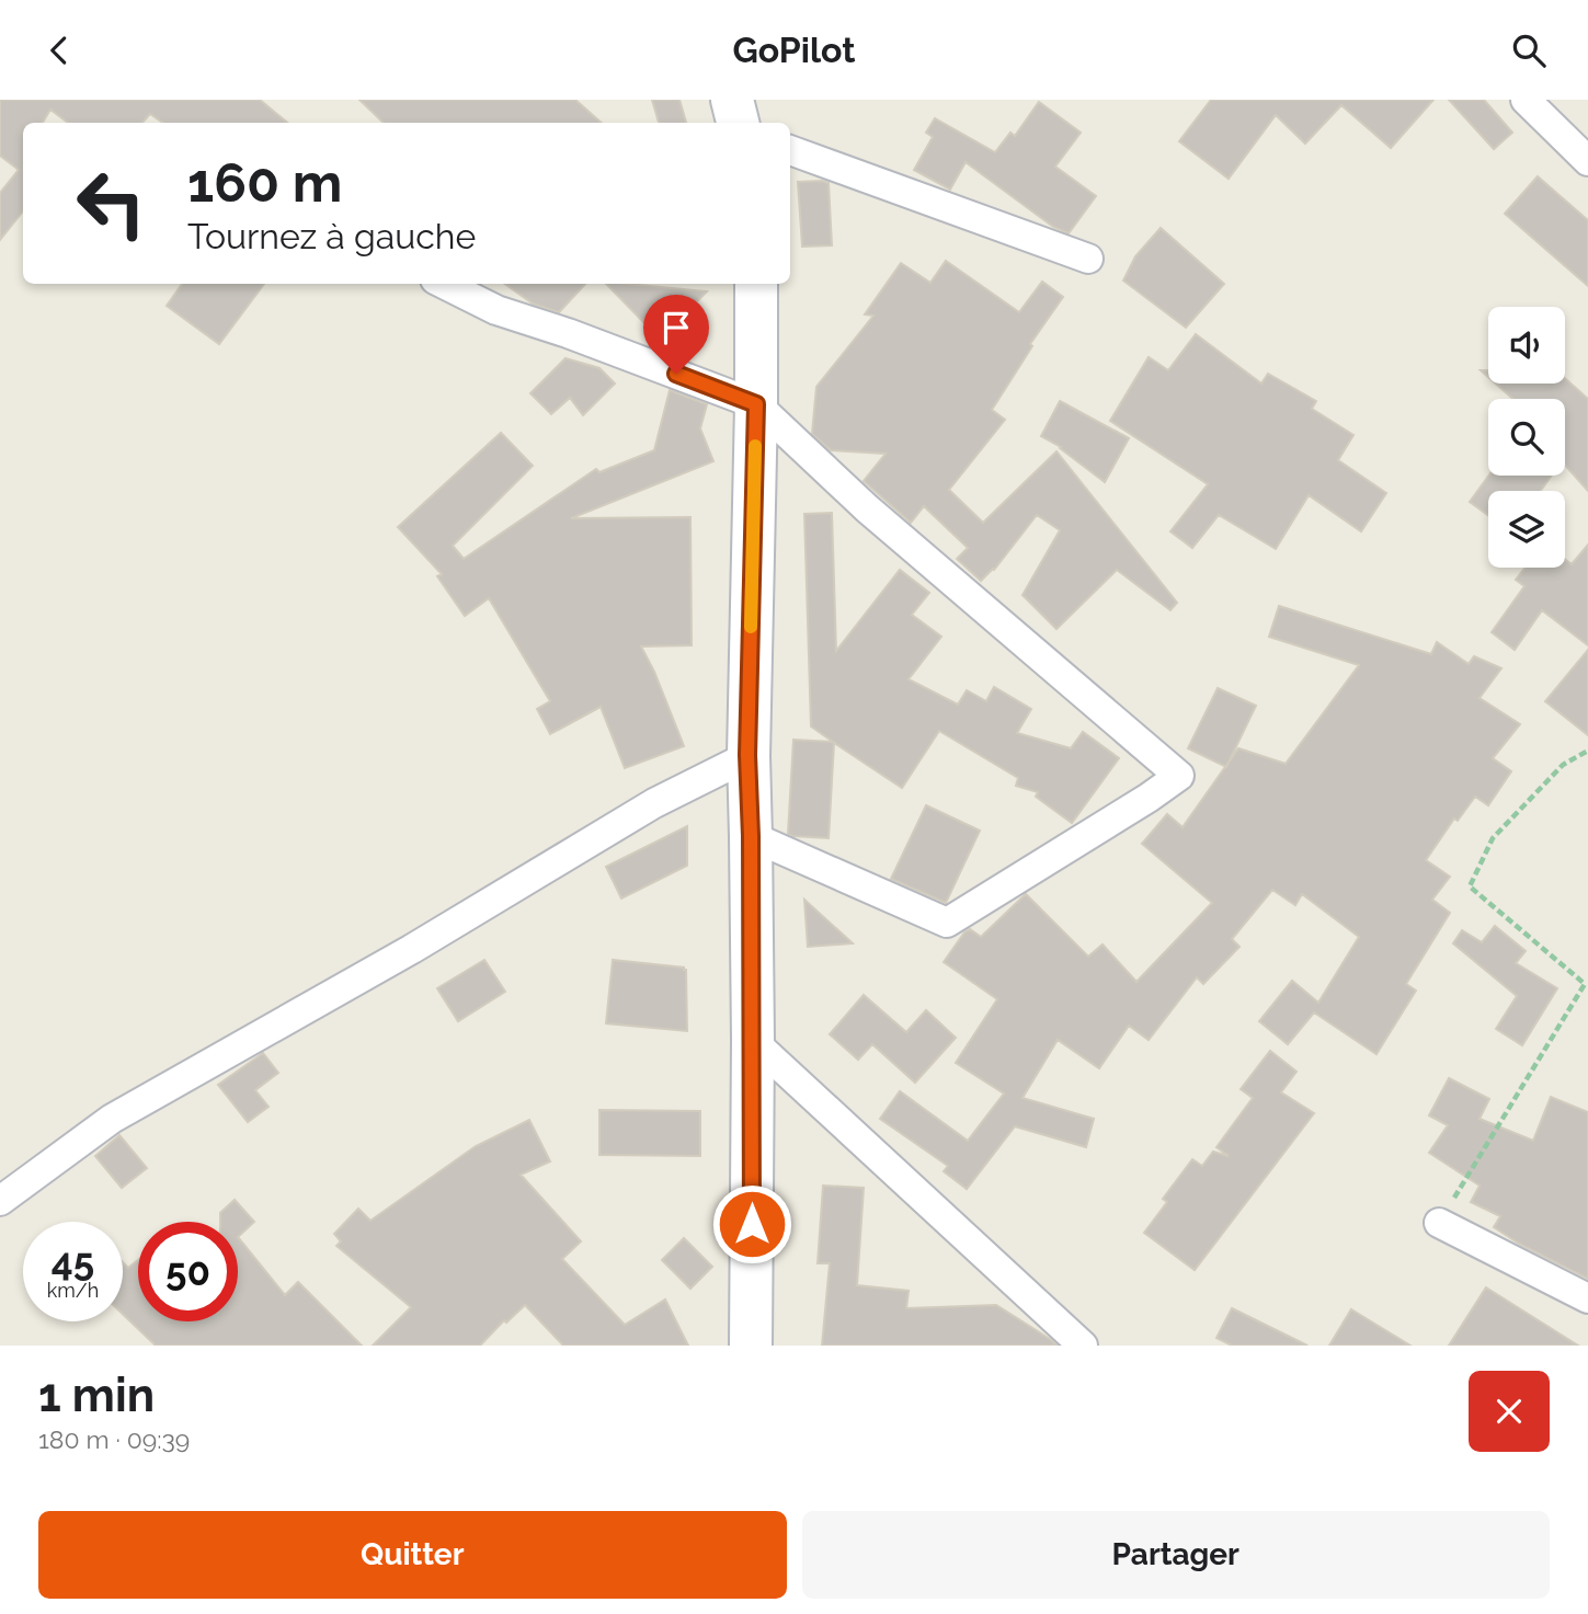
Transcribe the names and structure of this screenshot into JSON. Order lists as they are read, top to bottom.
{
  "page": {
    "header": "GoPilot",
    "turn": ["160 m", "Tournez à gauche"],
    "speed": "45 km/h",
    "limit": "50",
    "heading": ["1 min", "180 m · 09:39"],
    "buttons": ["Quitter", "Partager"]
  }
}
